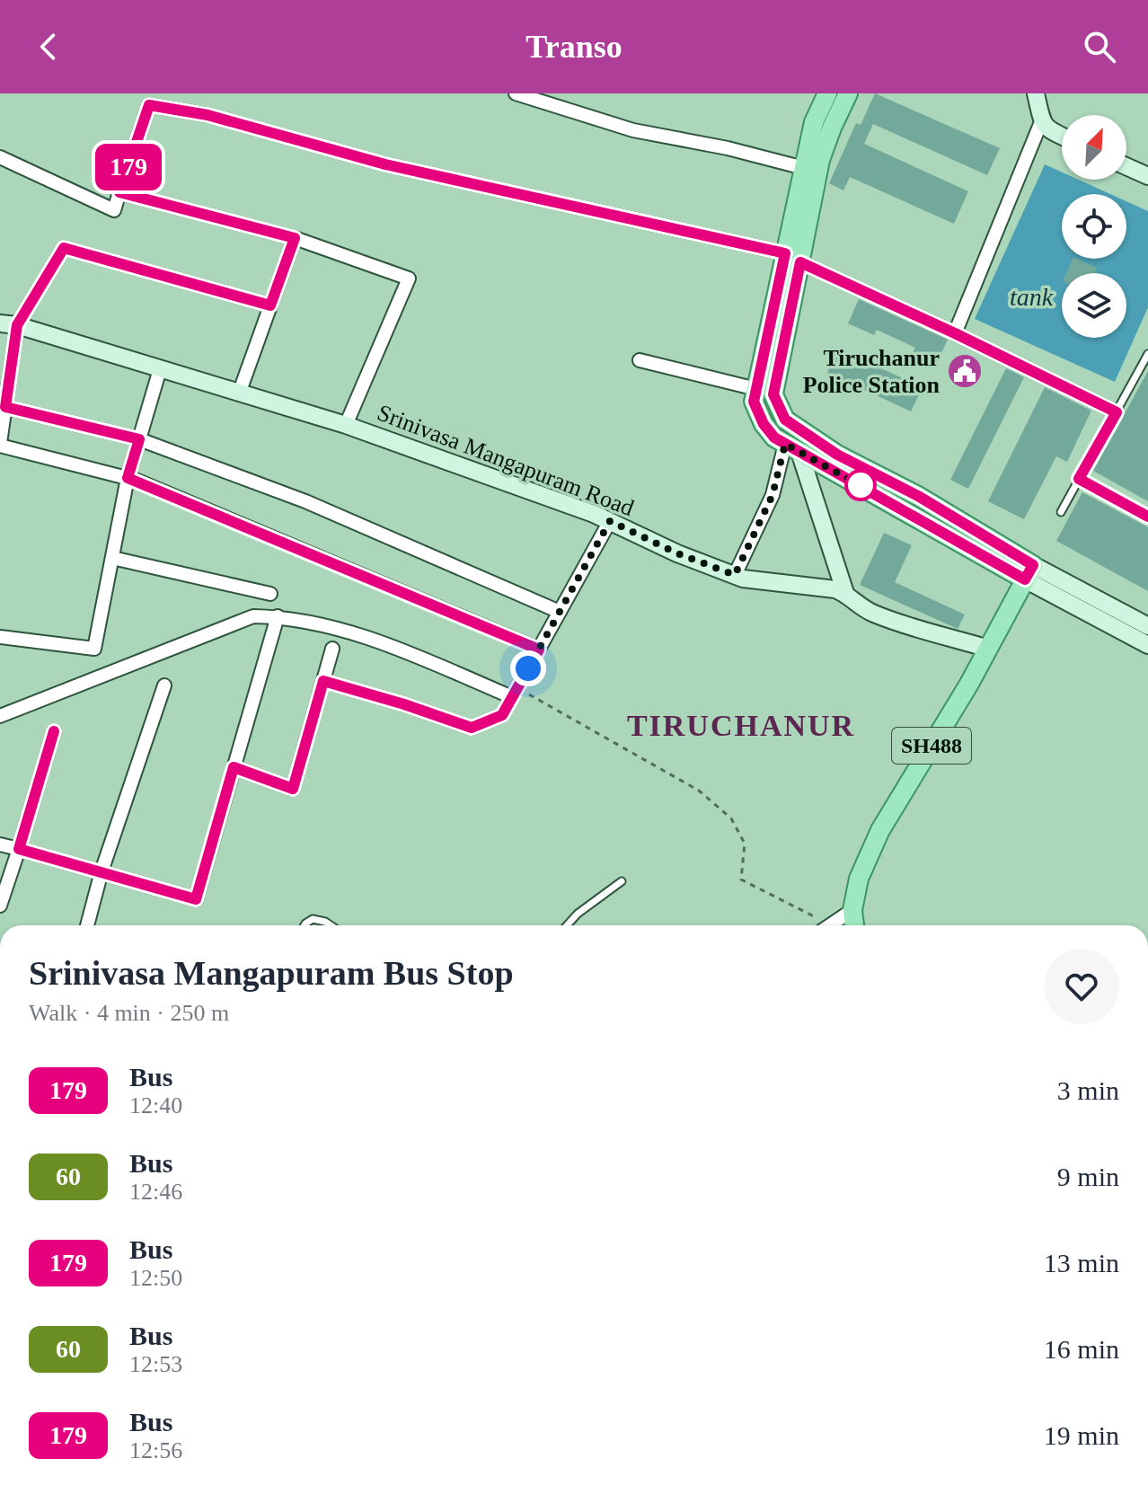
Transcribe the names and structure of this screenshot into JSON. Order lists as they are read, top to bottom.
{
  "streets": {
    "main road": ["SH488"],
    "street": ["Srinivasa Mangapuram Road"]
  },
  "crossings": [
    ["Srinivasa Mangapuram Road", "SH488"]
  ],
  "districts": ["TIRUCHANUR"],
  "water": ["tank"],
  "places": {
    "public building": ["Tiruchanur Police Station"]
  },
  "lines": ["bus line 179"],
  "north": "top right",
  "page": {
    "header": "Transo",
    "on_map": "179",
    "heading": ["Srinivasa Mangapuram Bus Stop", "Walk · 4 min · 250 m"],
    "list": [
      {
        "mark": "179",
        "name": "Bus",
        "note": "12:40",
        "value": "3 min"
      },
      {
        "mark": "60",
        "name": "Bus",
        "note": "12:46",
        "value": "9 min"
      },
      {
        "mark": "179",
        "name": "Bus",
        "note": "12:50",
        "value": "13 min"
      },
      {
        "mark": "60",
        "name": "Bus",
        "note": "12:53",
        "value": "16 min"
      },
      {
        "mark": "179",
        "name": "Bus",
        "note": "12:56",
        "value": "19 min"
      }
    ]
  }
}
